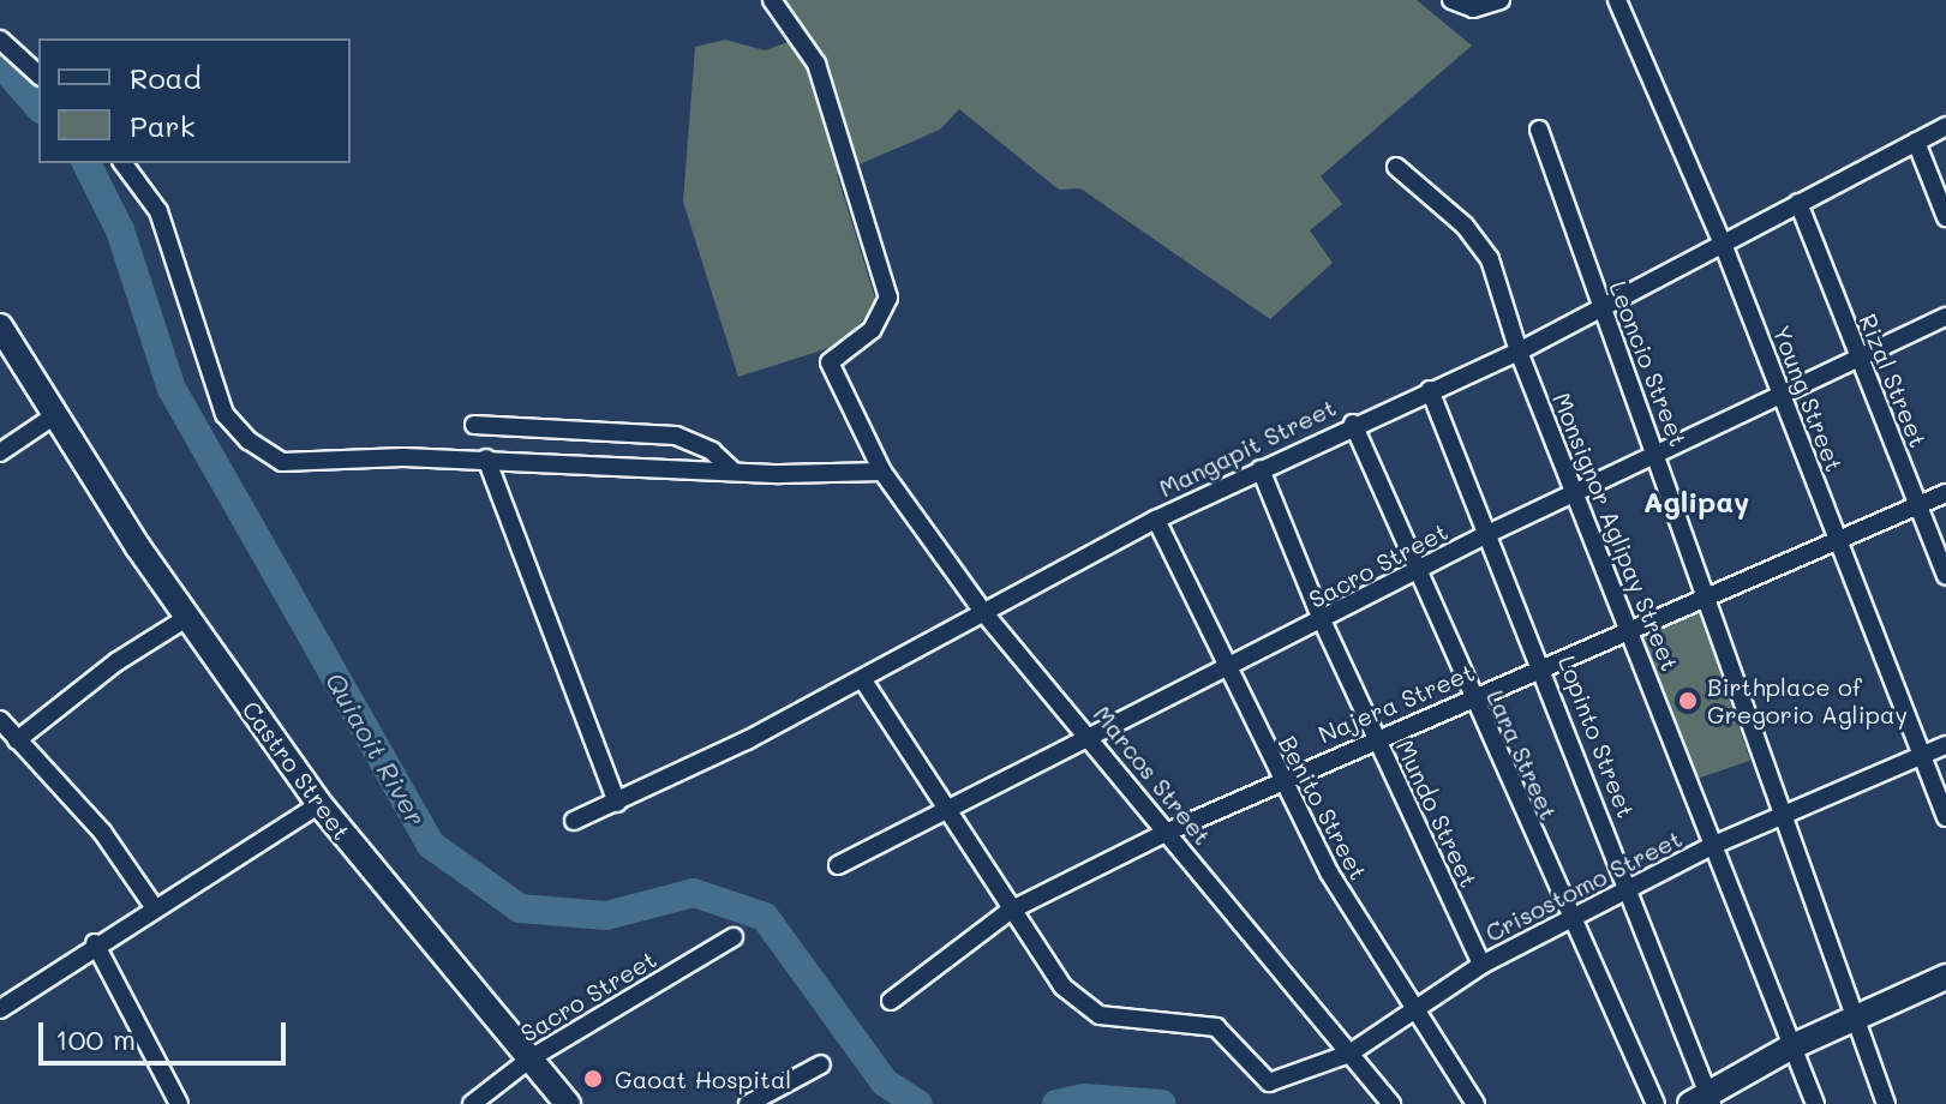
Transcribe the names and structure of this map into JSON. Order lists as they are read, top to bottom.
{
  "streets": {
    "main road": ["Castro Street"],
    "street": [
      "Leoncio Street",
      "Rizal Street",
      "Young Street",
      "Mangapit Street",
      "Monsignor Aglipay Street",
      "Sacro Street",
      "Najera Street",
      "Lopinto Street",
      "Lara Street",
      "Marcos Street",
      "Benito Street",
      "Mundo Street",
      "Crisostomo Street"
    ]
  },
  "crossings": [
    ["Leoncio Street", "Mangapit Street"],
    ["Leoncio Street", "Sacro Street"],
    ["Leoncio Street", "Najera Street"],
    ["Leoncio Street", "Crisostomo Street"],
    ["Rizal Street", "Mangapit Street"],
    ["Rizal Street", "Sacro Street"],
    ["Rizal Street", "Najera Street"],
    ["Young Street", "Mangapit Street"],
    ["Young Street", "Sacro Street"],
    ["Young Street", "Najera Street"],
    ["Young Street", "Crisostomo Street"],
    ["Mangapit Street", "Monsignor Aglipay Street"],
    ["Mangapit Street", "Lopinto Street"],
    ["Mangapit Street", "Lara Street"],
    ["Mangapit Street", "Marcos Street"],
    ["Mangapit Street", "Benito Street"],
    ["Mangapit Street", "Mundo Street"],
    ["Monsignor Aglipay Street", "Sacro Street"],
    ["Monsignor Aglipay Street", "Najera Street"],
    ["Monsignor Aglipay Street", "Crisostomo Street"],
    ["Sacro Street", "Lopinto Street"],
    ["Sacro Street", "Lara Street"],
    ["Sacro Street", "Castro Street"],
    ["Sacro Street", "Marcos Street"],
    ["Sacro Street", "Benito Street"],
    ["Sacro Street", "Mundo Street"],
    ["Najera Street", "Lopinto Street"],
    ["Najera Street", "Lara Street"],
    ["Najera Street", "Marcos Street"],
    ["Najera Street", "Benito Street"],
    ["Najera Street", "Mundo Street"],
    ["Najera Street", "Crisostomo Street"],
    ["Lopinto Street", "Crisostomo Street"],
    ["Lara Street", "Crisostomo Street"],
    ["Marcos Street", "Crisostomo Street"],
    ["Benito Street", "Crisostomo Street"],
    ["Mundo Street", "Crisostomo Street"]
  ],
  "districts": ["Aglipay"],
  "water": ["Quiaoit River"],
  "places": ["Birthplace of Gregorio Aglipay", "Gaoat Hospital"],
  "legend": ["Road", "Park"],
  "scale_bar": "100 m"
}
